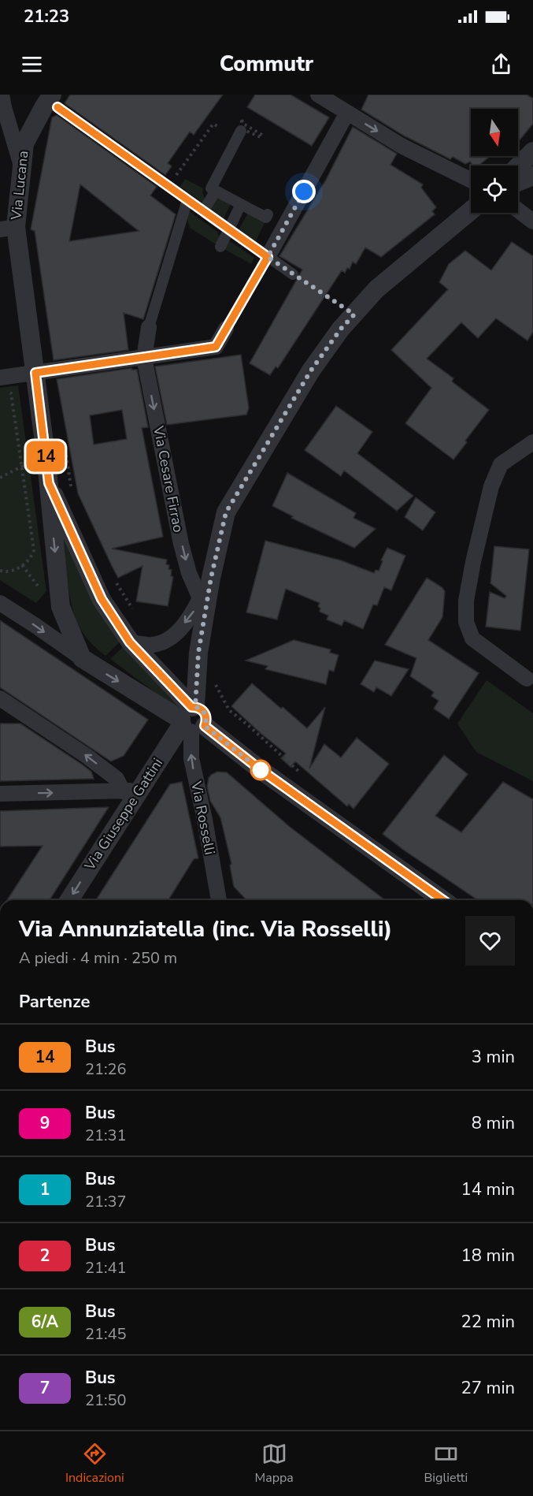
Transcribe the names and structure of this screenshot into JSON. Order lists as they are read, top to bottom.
{
  "streets": {
    "street": [
      "Via Lucana",
      "Via Cesare Firrao",
      "Via Giuseppe Gattini",
      "Via Rosselli"
    ]
  },
  "crossings": [
    ["Via Giuseppe Gattini", "Via Rosselli"]
  ],
  "one_way": ["Via Giuseppe Gattini", "Via Rosselli"],
  "lines": ["bus line 14"],
  "north": "bottom",
  "page": {
    "status": "21:23",
    "header": "Commutr",
    "on_map": "14",
    "heading": [
      ["Via Annunziatella (inc. Via Rosselli)", "A piedi · 4 min · 250 m"],
      "Partenze"
    ],
    "list": [
      {
        "mark": "14",
        "name": "Bus",
        "note": "21:26",
        "value": "3 min"
      },
      {
        "mark": "9",
        "name": "Bus",
        "note": "21:31",
        "value": "8 min"
      },
      {
        "mark": "1",
        "name": "Bus",
        "note": "21:37",
        "value": "14 min"
      },
      {
        "mark": "2",
        "name": "Bus",
        "note": "21:41",
        "value": "18 min"
      },
      {
        "mark": "6/A",
        "name": "Bus",
        "note": "21:45",
        "value": "22 min"
      },
      {
        "mark": "7",
        "name": "Bus",
        "note": "21:50",
        "value": "27 min"
      }
    ],
    "tabs": ["Indicazioni", "Mappa", "Biglietti"]
  }
}
